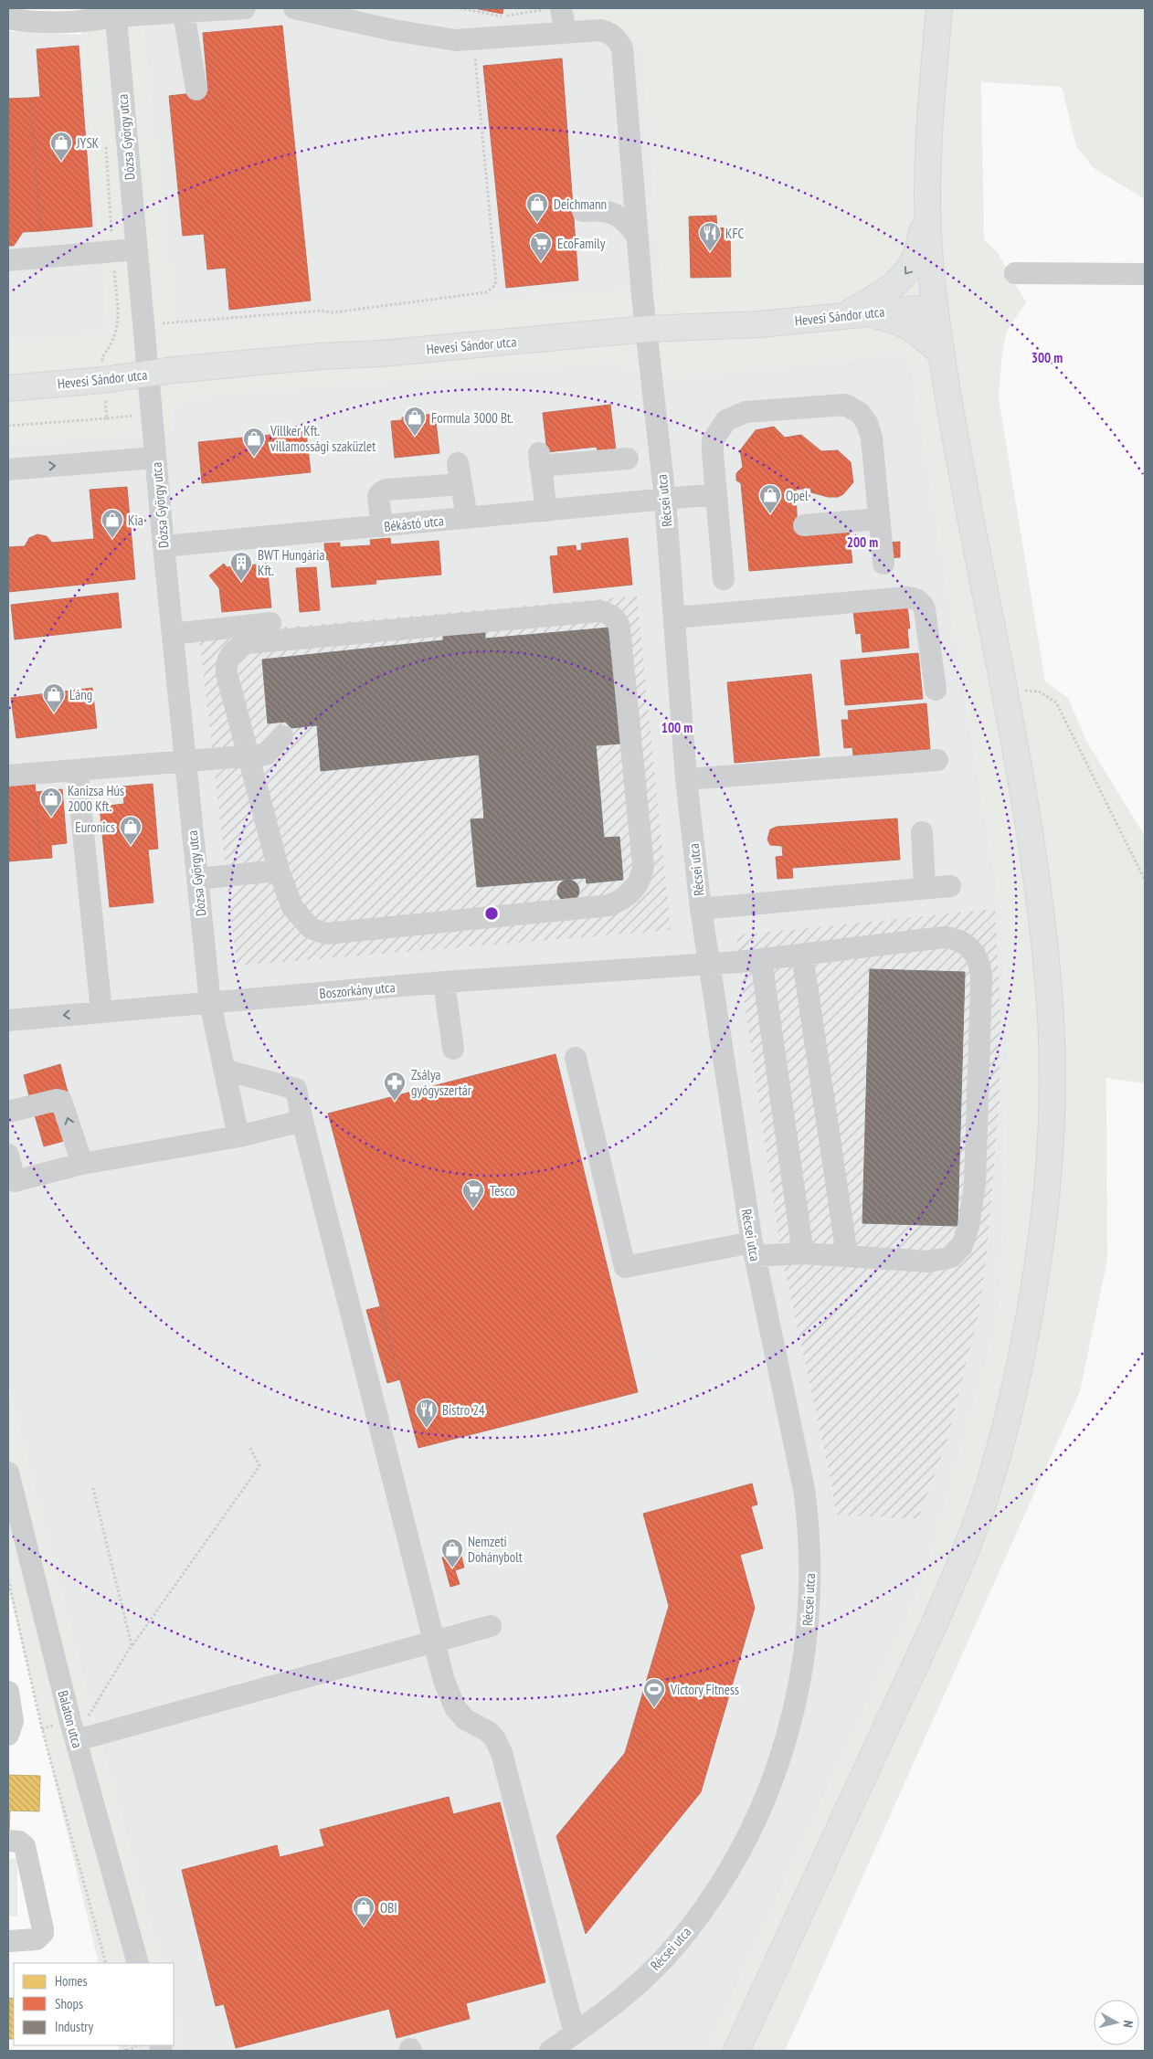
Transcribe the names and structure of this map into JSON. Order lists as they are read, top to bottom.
{
  "streets": {
    "main road": ["Hevesi Sándor utca"],
    "street": [
      "Dózsa György utca",
      "Récsei utca",
      "Békástó utca",
      "Boszorkány utca",
      "Balaton utca"
    ]
  },
  "crossings": [
    ["Dózsa György utca", "Hevesi Sándor utca"],
    ["Dózsa György utca", "Békástó utca"],
    ["Dózsa György utca", "Boszorkány utca"],
    ["Hevesi Sándor utca", "Récsei utca"],
    ["Récsei utca", "Békástó utca"],
    ["Récsei utca", "Boszorkány utca"]
  ],
  "places": {
    "shop": [
      "JYSK",
      "Deichmann",
      "Formula 3000 Bt.",
      "Villker Kft. villamossági szaküzlet",
      "Opel",
      "Kia",
      "Láng",
      "Kanizsa Hús 2000 Kft.",
      "Euronics",
      "Nemzeti Dohánybolt",
      "OBI"
    ],
    "restaurant": ["KFC", "Bistro 24"],
    "supermarket": ["EcoFamily", "Tesco"],
    "building": ["BWT Hungária Kft."],
    "pharmacy": ["Zsálya gyógyszertár"],
    "sports": ["Victory Fitness"]
  },
  "legend": ["Homes", "Shops", "Industry"],
  "north": "right",
  "rings": ["300 m", "200 m", "100 m"]
}
